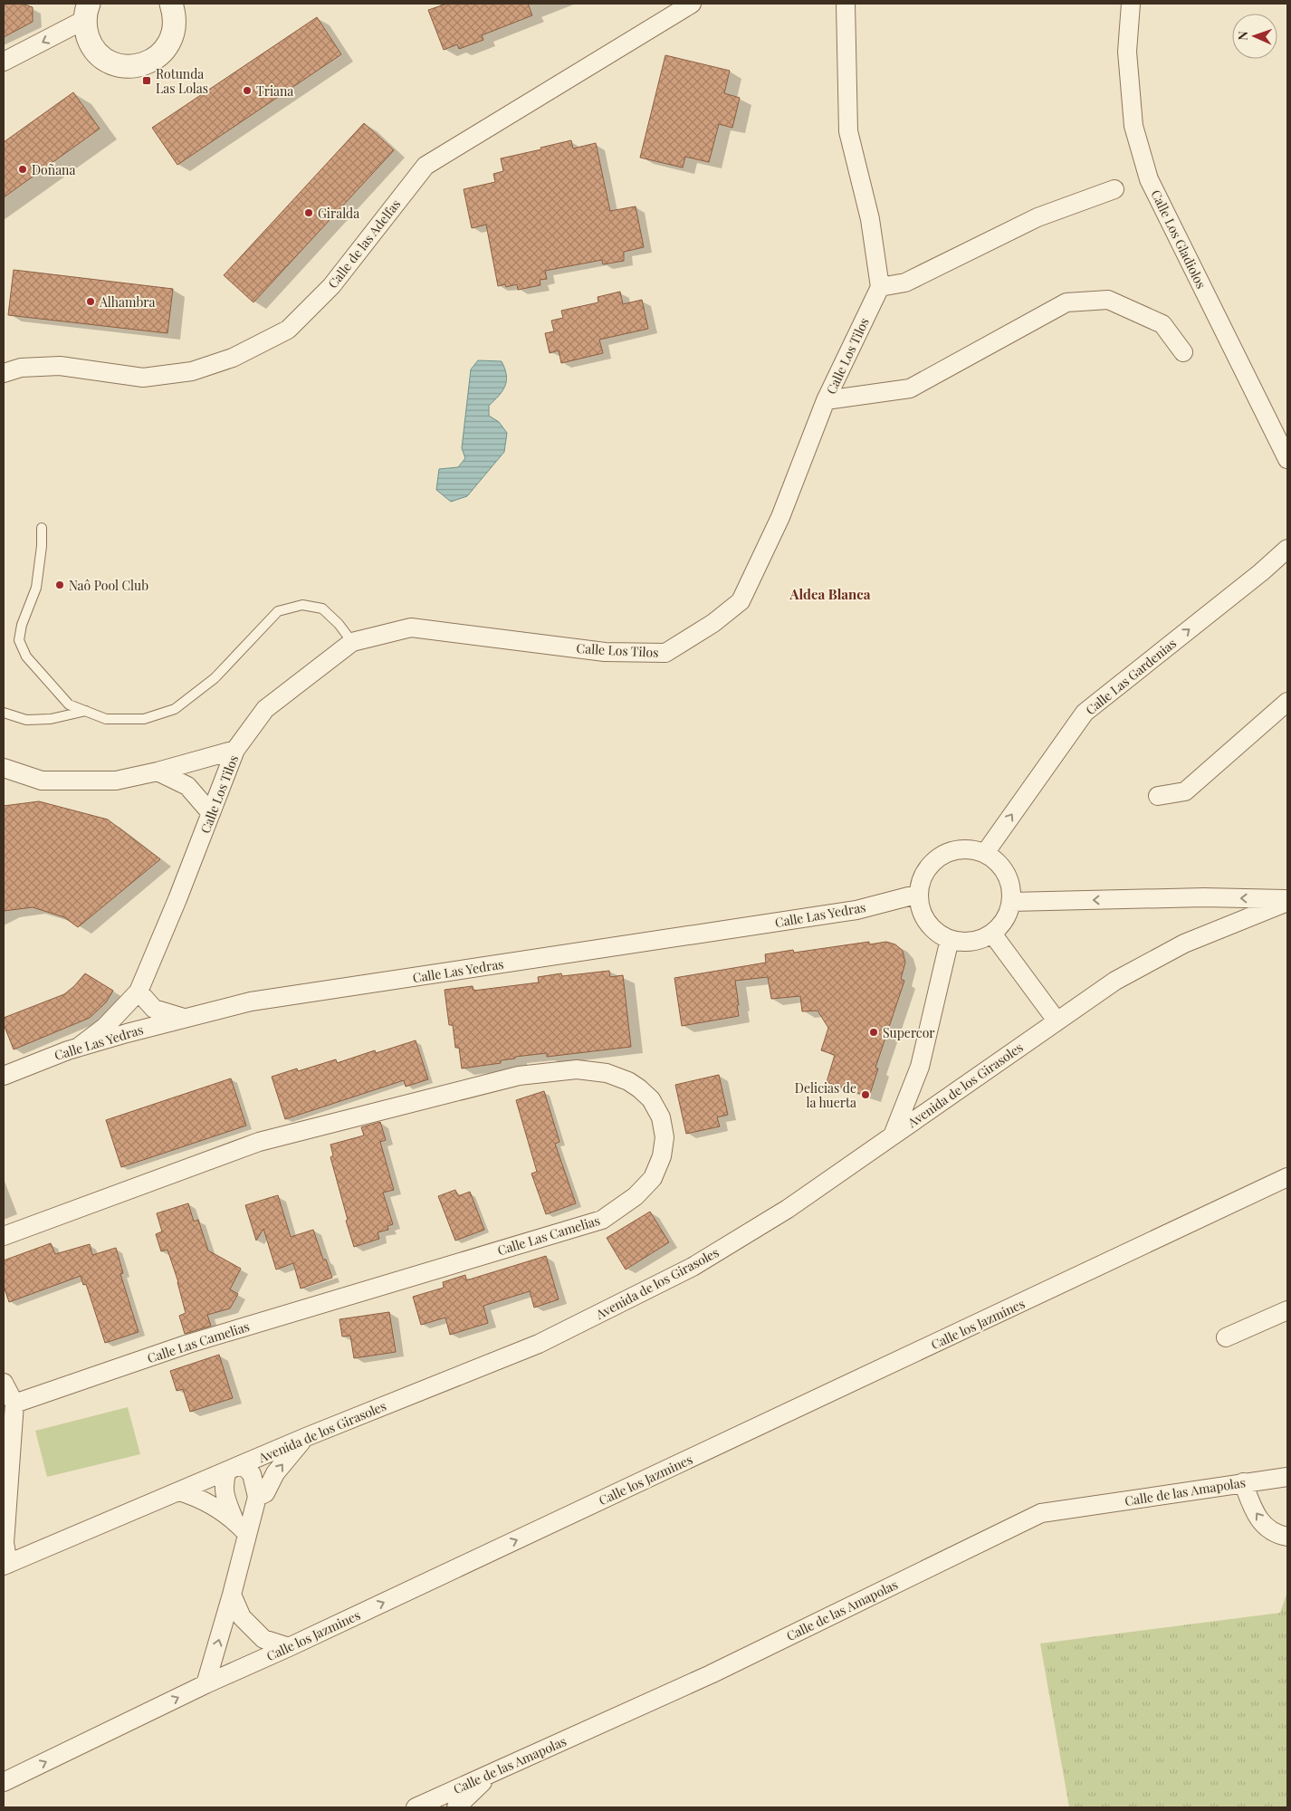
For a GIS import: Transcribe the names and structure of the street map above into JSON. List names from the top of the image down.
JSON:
{
  "streets": {
    "street": [
      "Calle Los Gladiolos",
      "Calle de las Adelfas",
      "Calle Los Tilos",
      "Calle Las Gardenias",
      "Calle Las Yedras",
      "Avenida de los Girasoles",
      "Calle Las Camelias",
      "Calle los Jazmines",
      "Calle de las Amapolas"
    ]
  },
  "crossings": [
    ["Calle Los Tilos", "Calle Las Yedras"],
    ["Calle Las Gardenias", "Calle Las Yedras"]
  ],
  "one_way": ["Calle los Jazmines"],
  "districts": ["Aldea Blanca"],
  "places": {
    "transit": ["Rotunda Las Lolas"],
    "other": [
      "Triana",
      "Doñana",
      "Giralda",
      "Alhambra",
      "Naô Pool Club",
      "Supercor",
      "Delicias de la huerta"
    ]
  },
  "north": "left"
}
